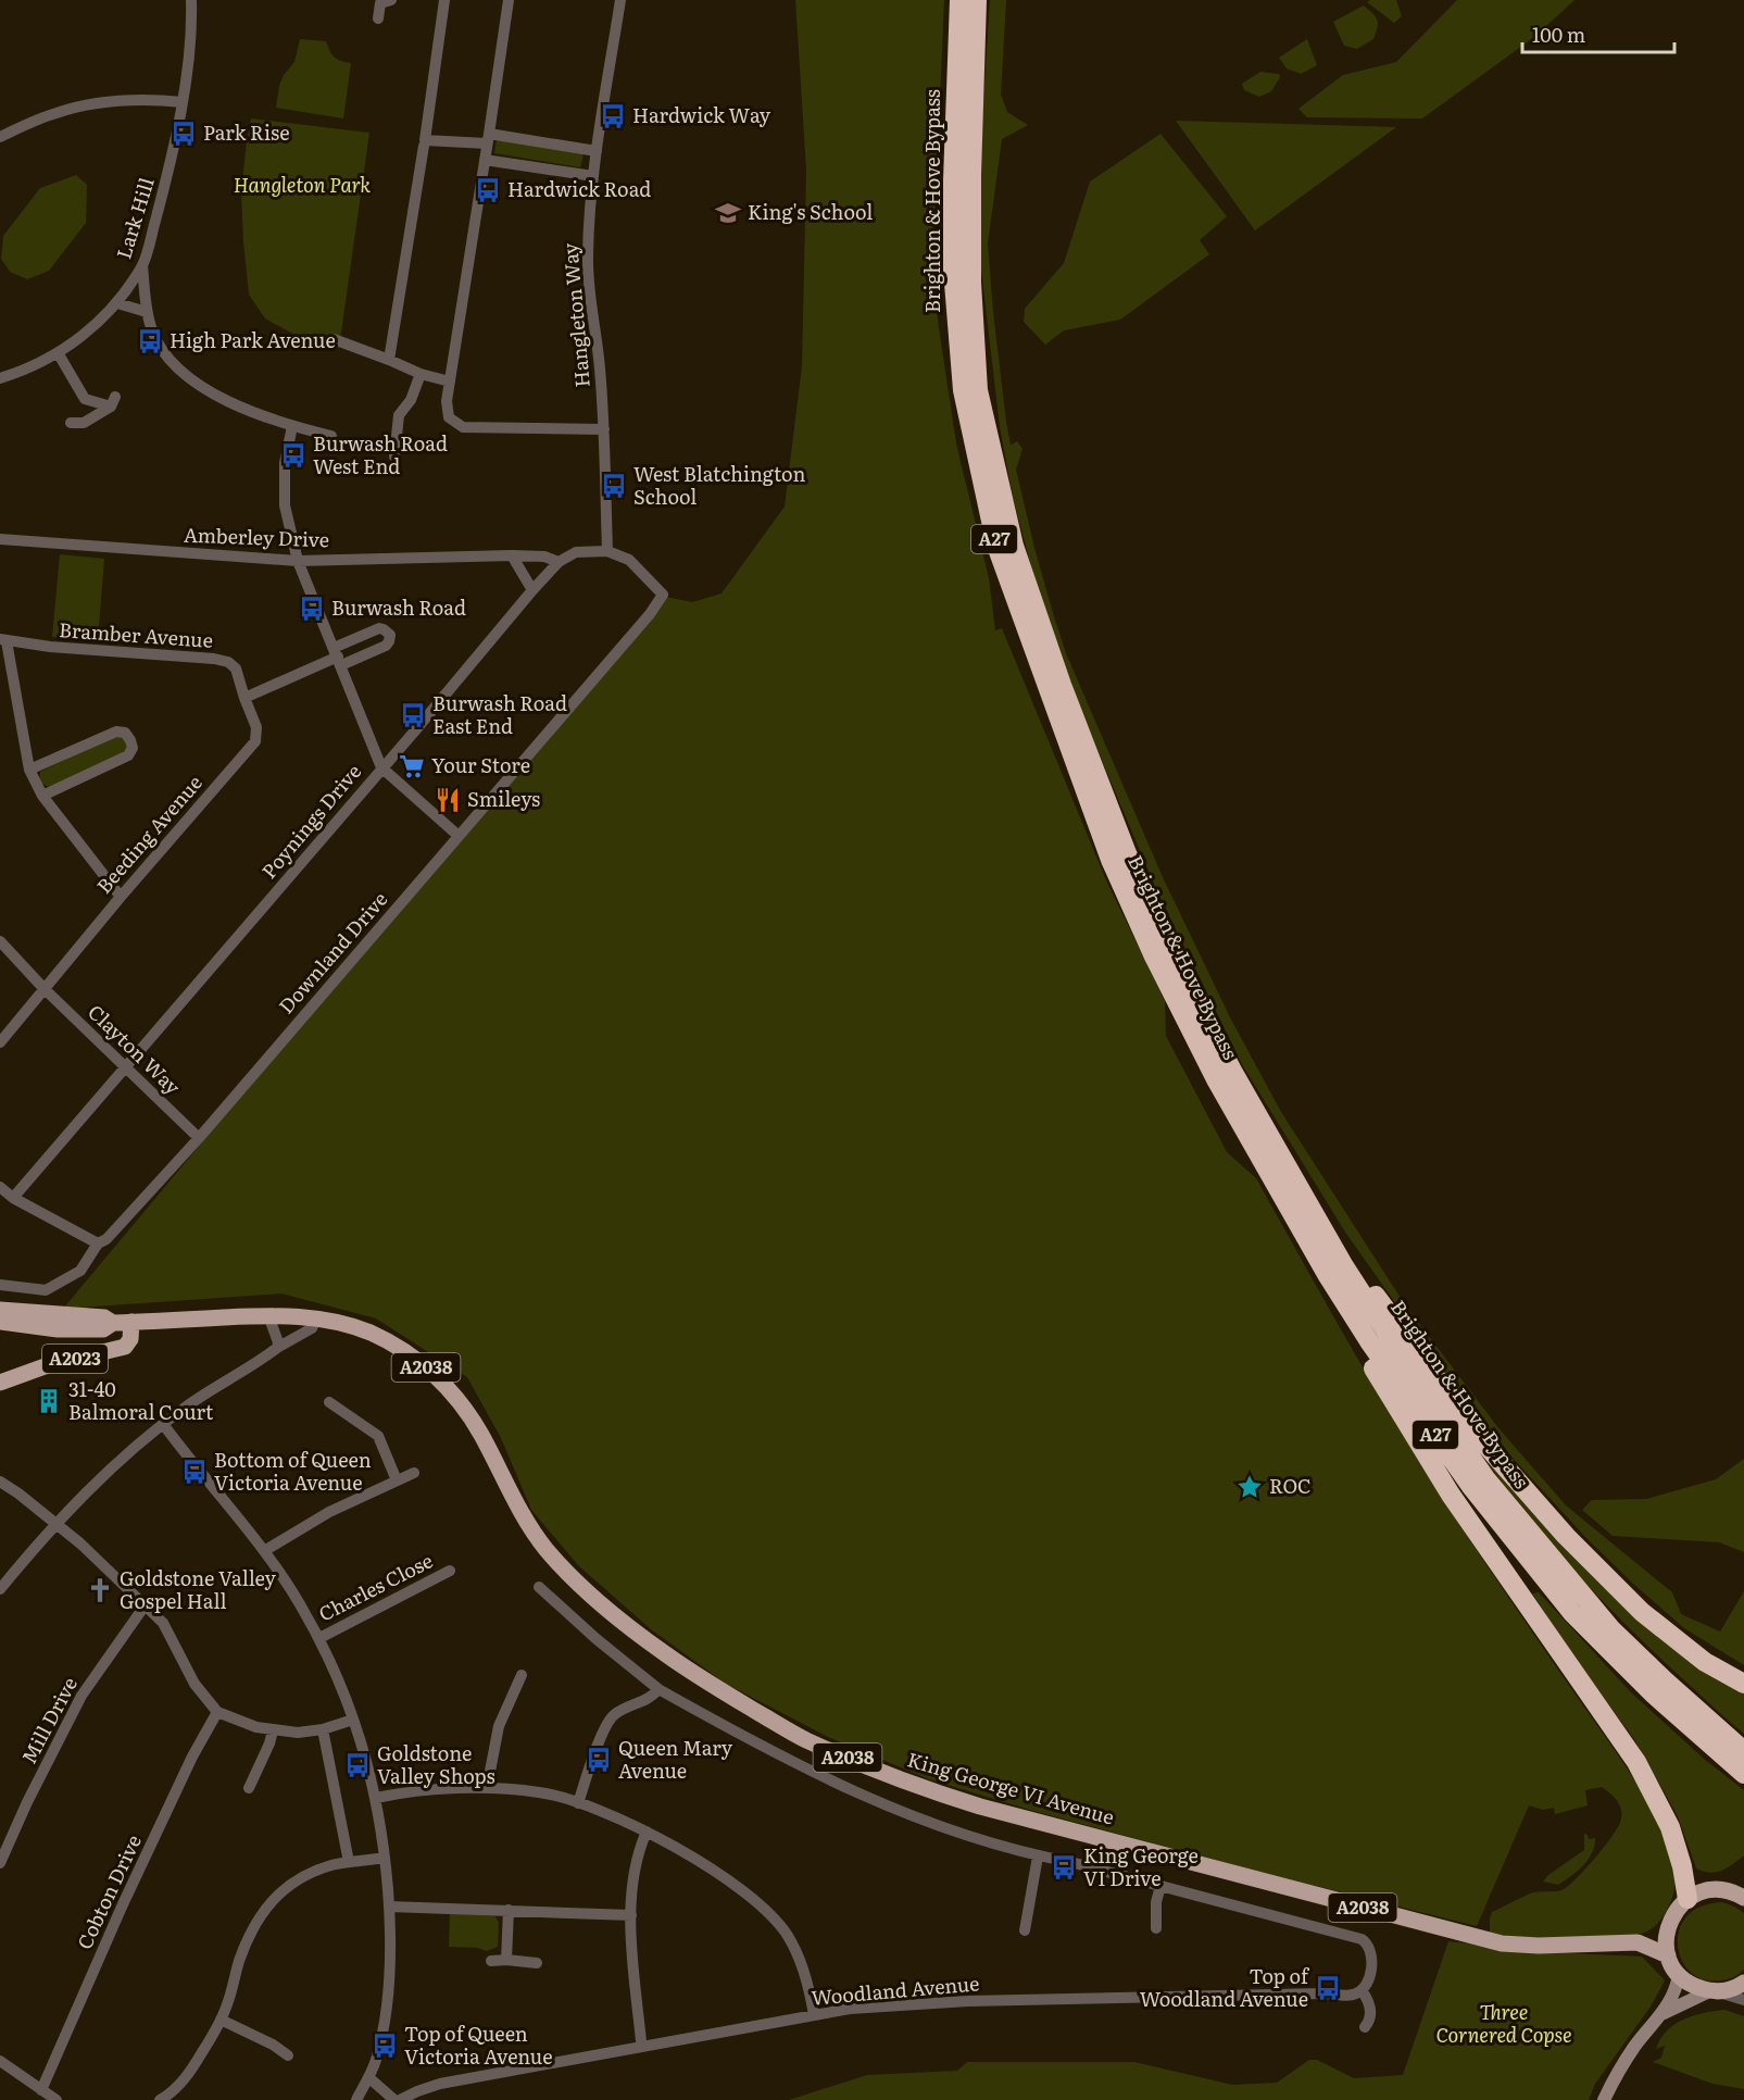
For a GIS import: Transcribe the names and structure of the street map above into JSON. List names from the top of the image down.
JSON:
{
  "streets": {
    "highway": ["Brighton & Hove Bypass", "A27"],
    "main road": ["A2023", "A2038", "King George VI Avenue"],
    "street": [
      "Lark Hill",
      "Hangleton Way",
      "Amberley Drive",
      "Bramber Avenue",
      "Poynings Drive",
      "Beeding Avenue",
      "Downland Drive",
      "Clayton Way",
      "Charles Close",
      "Mill Drive",
      "Cobton Drive",
      "Woodland Avenue"
    ]
  },
  "crossings": [
    ["Brighton & Hove Bypass", "A27"],
    ["Hangleton Way", "Poynings Drive"],
    ["Hangleton Way", "Downland Drive"],
    ["Amberley Drive", "Poynings Drive"],
    ["Bramber Avenue", "Beeding Avenue"],
    ["Poynings Drive", "Downland Drive"],
    ["Poynings Drive", "Clayton Way"],
    ["Beeding Avenue", "Clayton Way"],
    ["Downland Drive", "Clayton Way"],
    ["A2023", "King George VI Avenue"]
  ],
  "parks": ["Hangleton Park", "Three Cornered Copse"],
  "places": {
    "bus stop": [
      "Hardwick Way",
      "Park Rise",
      "Hardwick Road",
      "High Park Avenue",
      "Burwash Road West End",
      "West Blatchington School",
      "Burwash Road",
      "Burwash Road East End",
      "Bottom of Queen Victoria Avenue",
      "Queen Mary Avenue",
      "Goldstone Valley Shops",
      "King George VI Drive",
      "Top of Woodland Avenue",
      "Top of Queen Victoria Avenue"
    ],
    "school or university": ["King's School"],
    "supermarket": ["Your Store"],
    "restaurant": ["Smileys"],
    "building": ["31-40 Balmoral Court"],
    "place": ["ROC"],
    "church": ["Goldstone Valley Gospel Hall"]
  },
  "scale_bar": "100 m"
}
